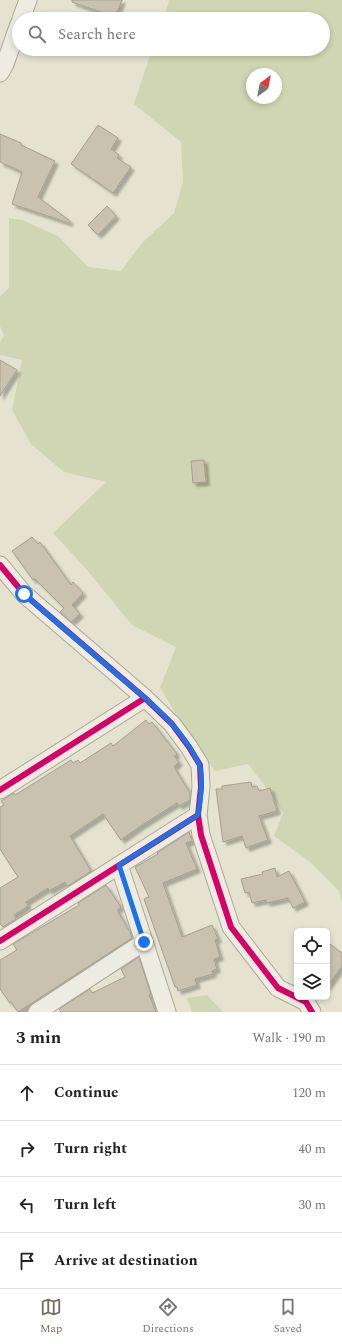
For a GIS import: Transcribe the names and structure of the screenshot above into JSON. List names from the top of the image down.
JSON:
{
  "north": "top right",
  "page": {
    "search": "Search here",
    "heading": ["3 min", "Walk · 190 m"],
    "list": [
      ["Continue", "120 m"],
      ["Turn right", "40 m"],
      ["Turn left", "30 m"],
      "Arrive at destination"
    ],
    "nav": ["Map", "Directions", "Saved"]
  }
}
